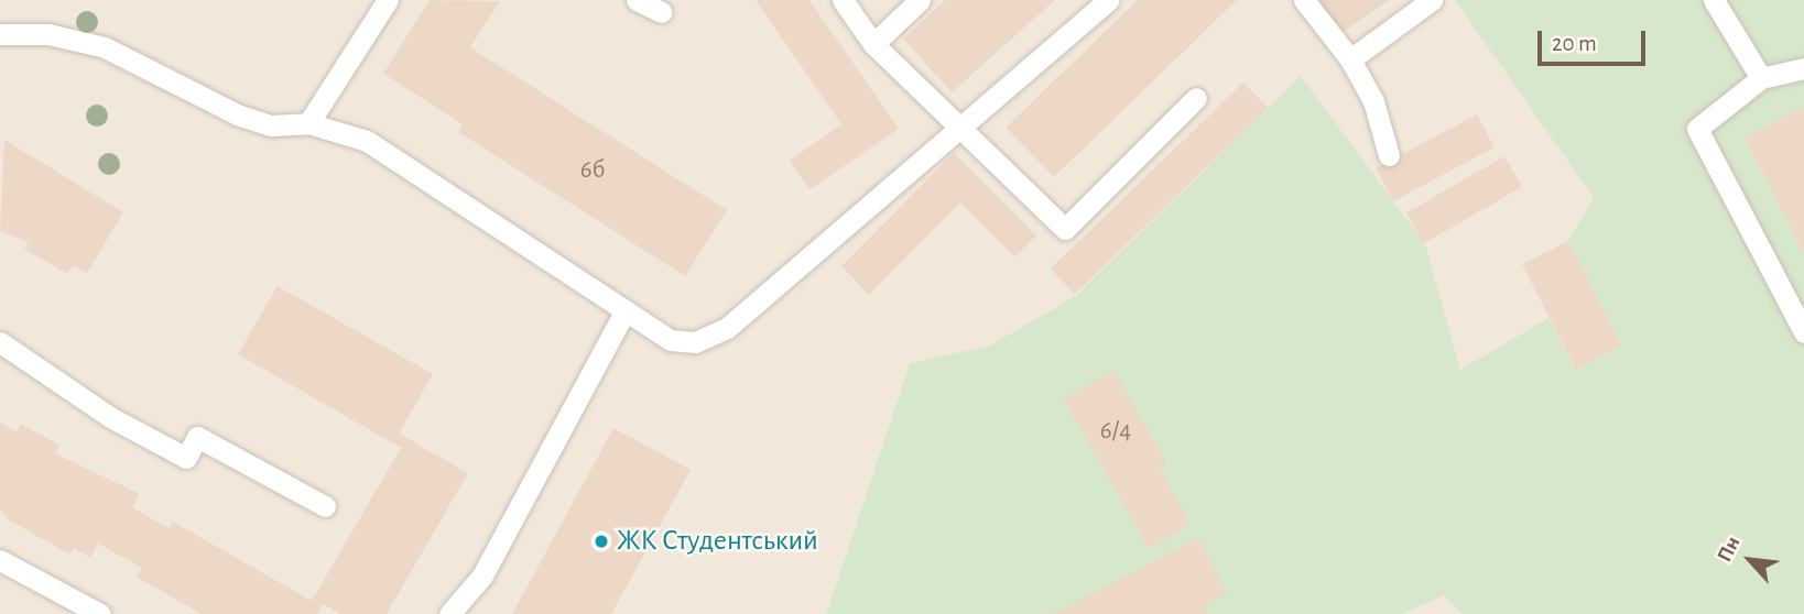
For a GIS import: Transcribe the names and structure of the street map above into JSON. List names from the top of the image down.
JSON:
{
  "places": ["ЖК Студентський"],
  "house_numbers": ["6б", "6/4"],
  "scale_bar": "20 m",
  "north": "top left"
}
